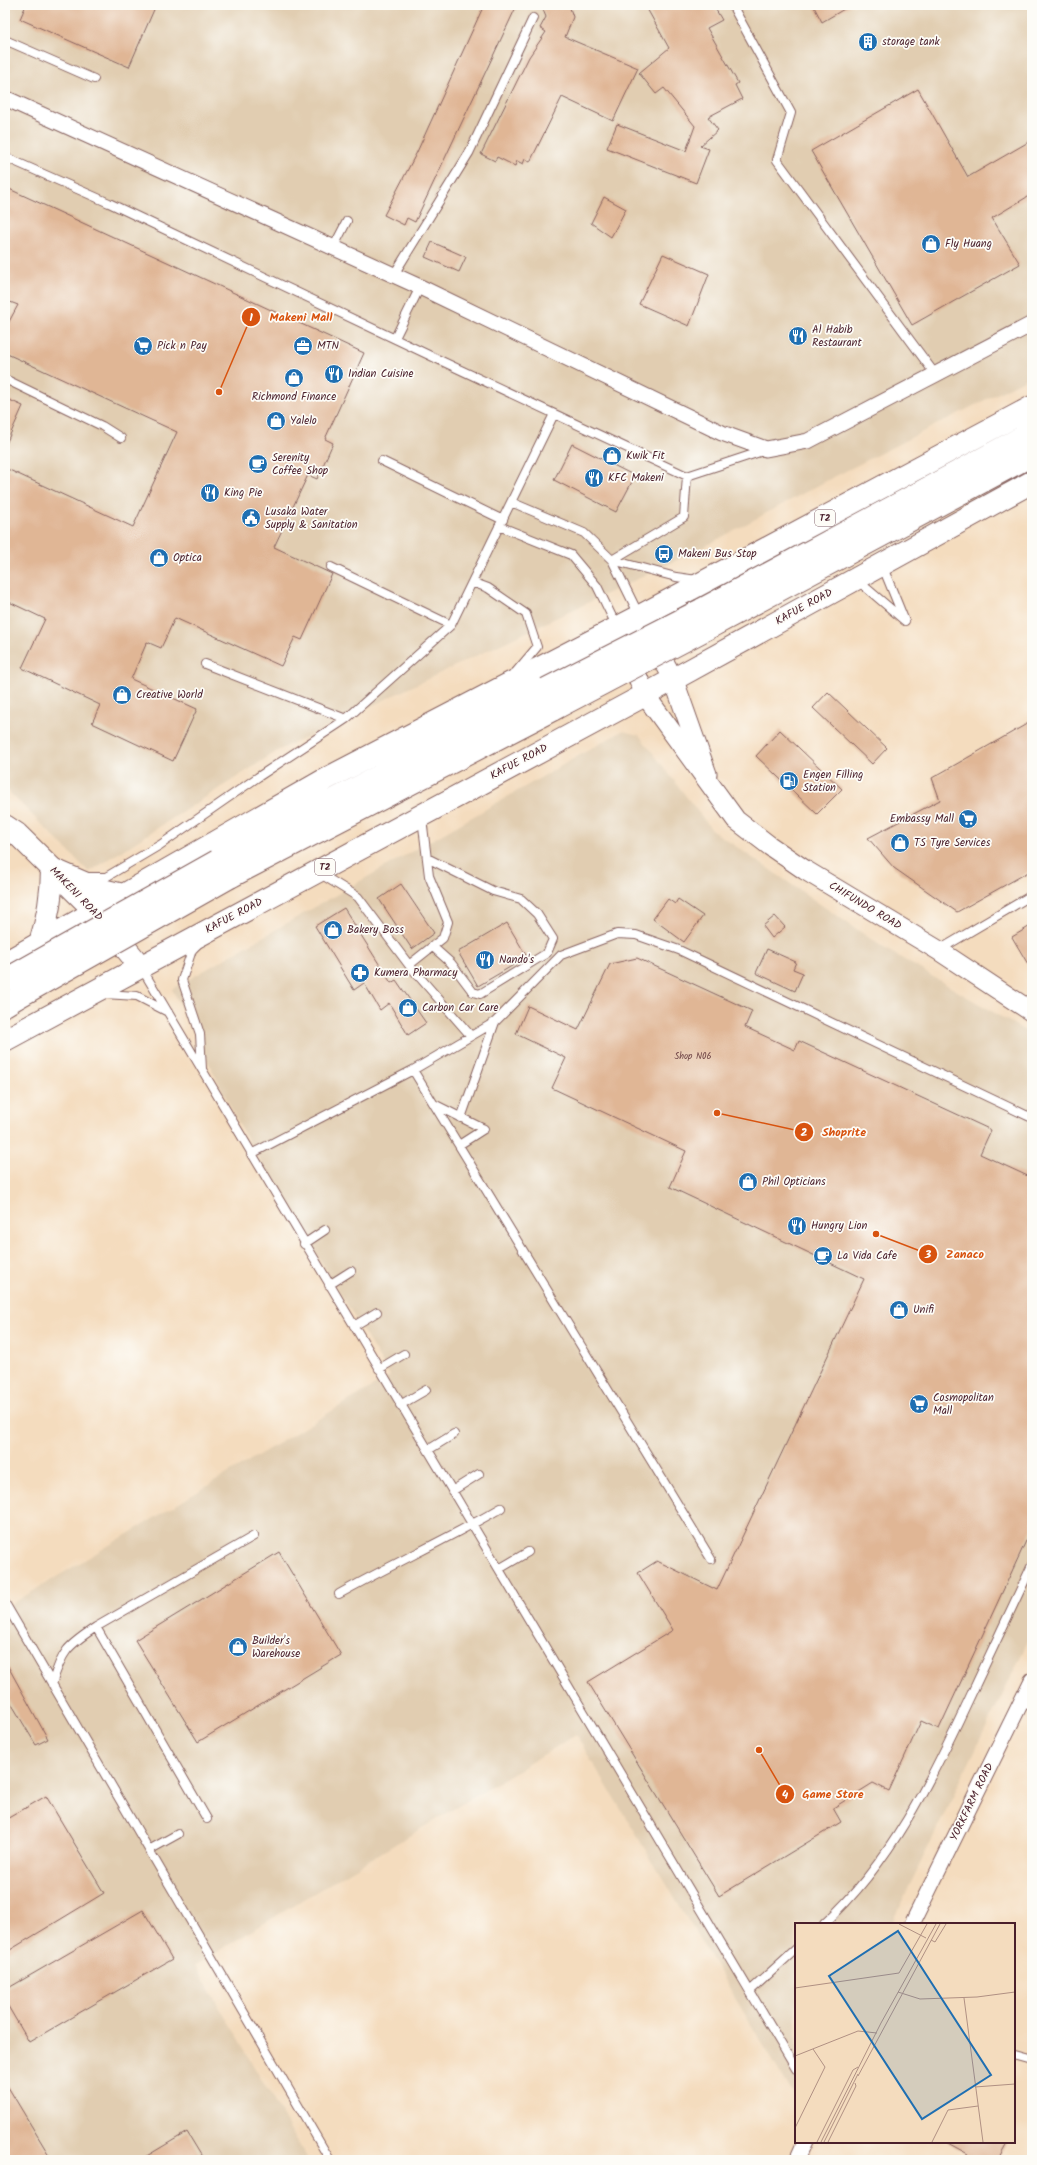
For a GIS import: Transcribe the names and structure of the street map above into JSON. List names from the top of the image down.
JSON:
{
  "streets": {
    "main road": ["T2", "KAFUE ROAD", "MAKENI ROAD"],
    "street": ["CHIFUNDO ROAD", "YORKFARM ROAD"]
  },
  "crossings": [
    ["T2", "MAKENI ROAD"],
    ["T2", "CHIFUNDO ROAD"],
    ["KAFUE ROAD", "MAKENI ROAD"],
    ["KAFUE ROAD", "CHIFUNDO ROAD"]
  ],
  "places": {
    "building": ["storage tank"],
    "shop": [
      "Fly Huang",
      "Richmond Finance",
      "Yalelo",
      "Kwik Fit",
      "Optica",
      "Creative World",
      "TS Tyre Services",
      "Bakery Boss",
      "Carbon Car Care",
      "Phil Opticians",
      "Unifi",
      "Builder's Warehouse"
    ],
    "restaurant": [
      "Al Habib Restaurant",
      "Indian Cuisine",
      "KFC Makeni",
      "King Pie",
      "Nando's",
      "Hungry Lion"
    ],
    "supermarket": ["Pick n Pay", "Embassy Mall", "Cosmopolitan Mall"],
    "office": ["MTN"],
    "other": [
      "Makeni Mall",
      "Shoprite",
      "Zanaco",
      "Game Store"
    ],
    "cafe": ["Serenity Coffee Shop", "La Vida Cafe"],
    "public building": ["Lusaka Water Supply & Sanitation"],
    "bus stop": ["Makeni Bus Stop"],
    "fuel station": ["Engen Filling Station"],
    "pharmacy": ["Kumera Pharmacy"]
  },
  "house_numbers": ["Shop N06"]
}
